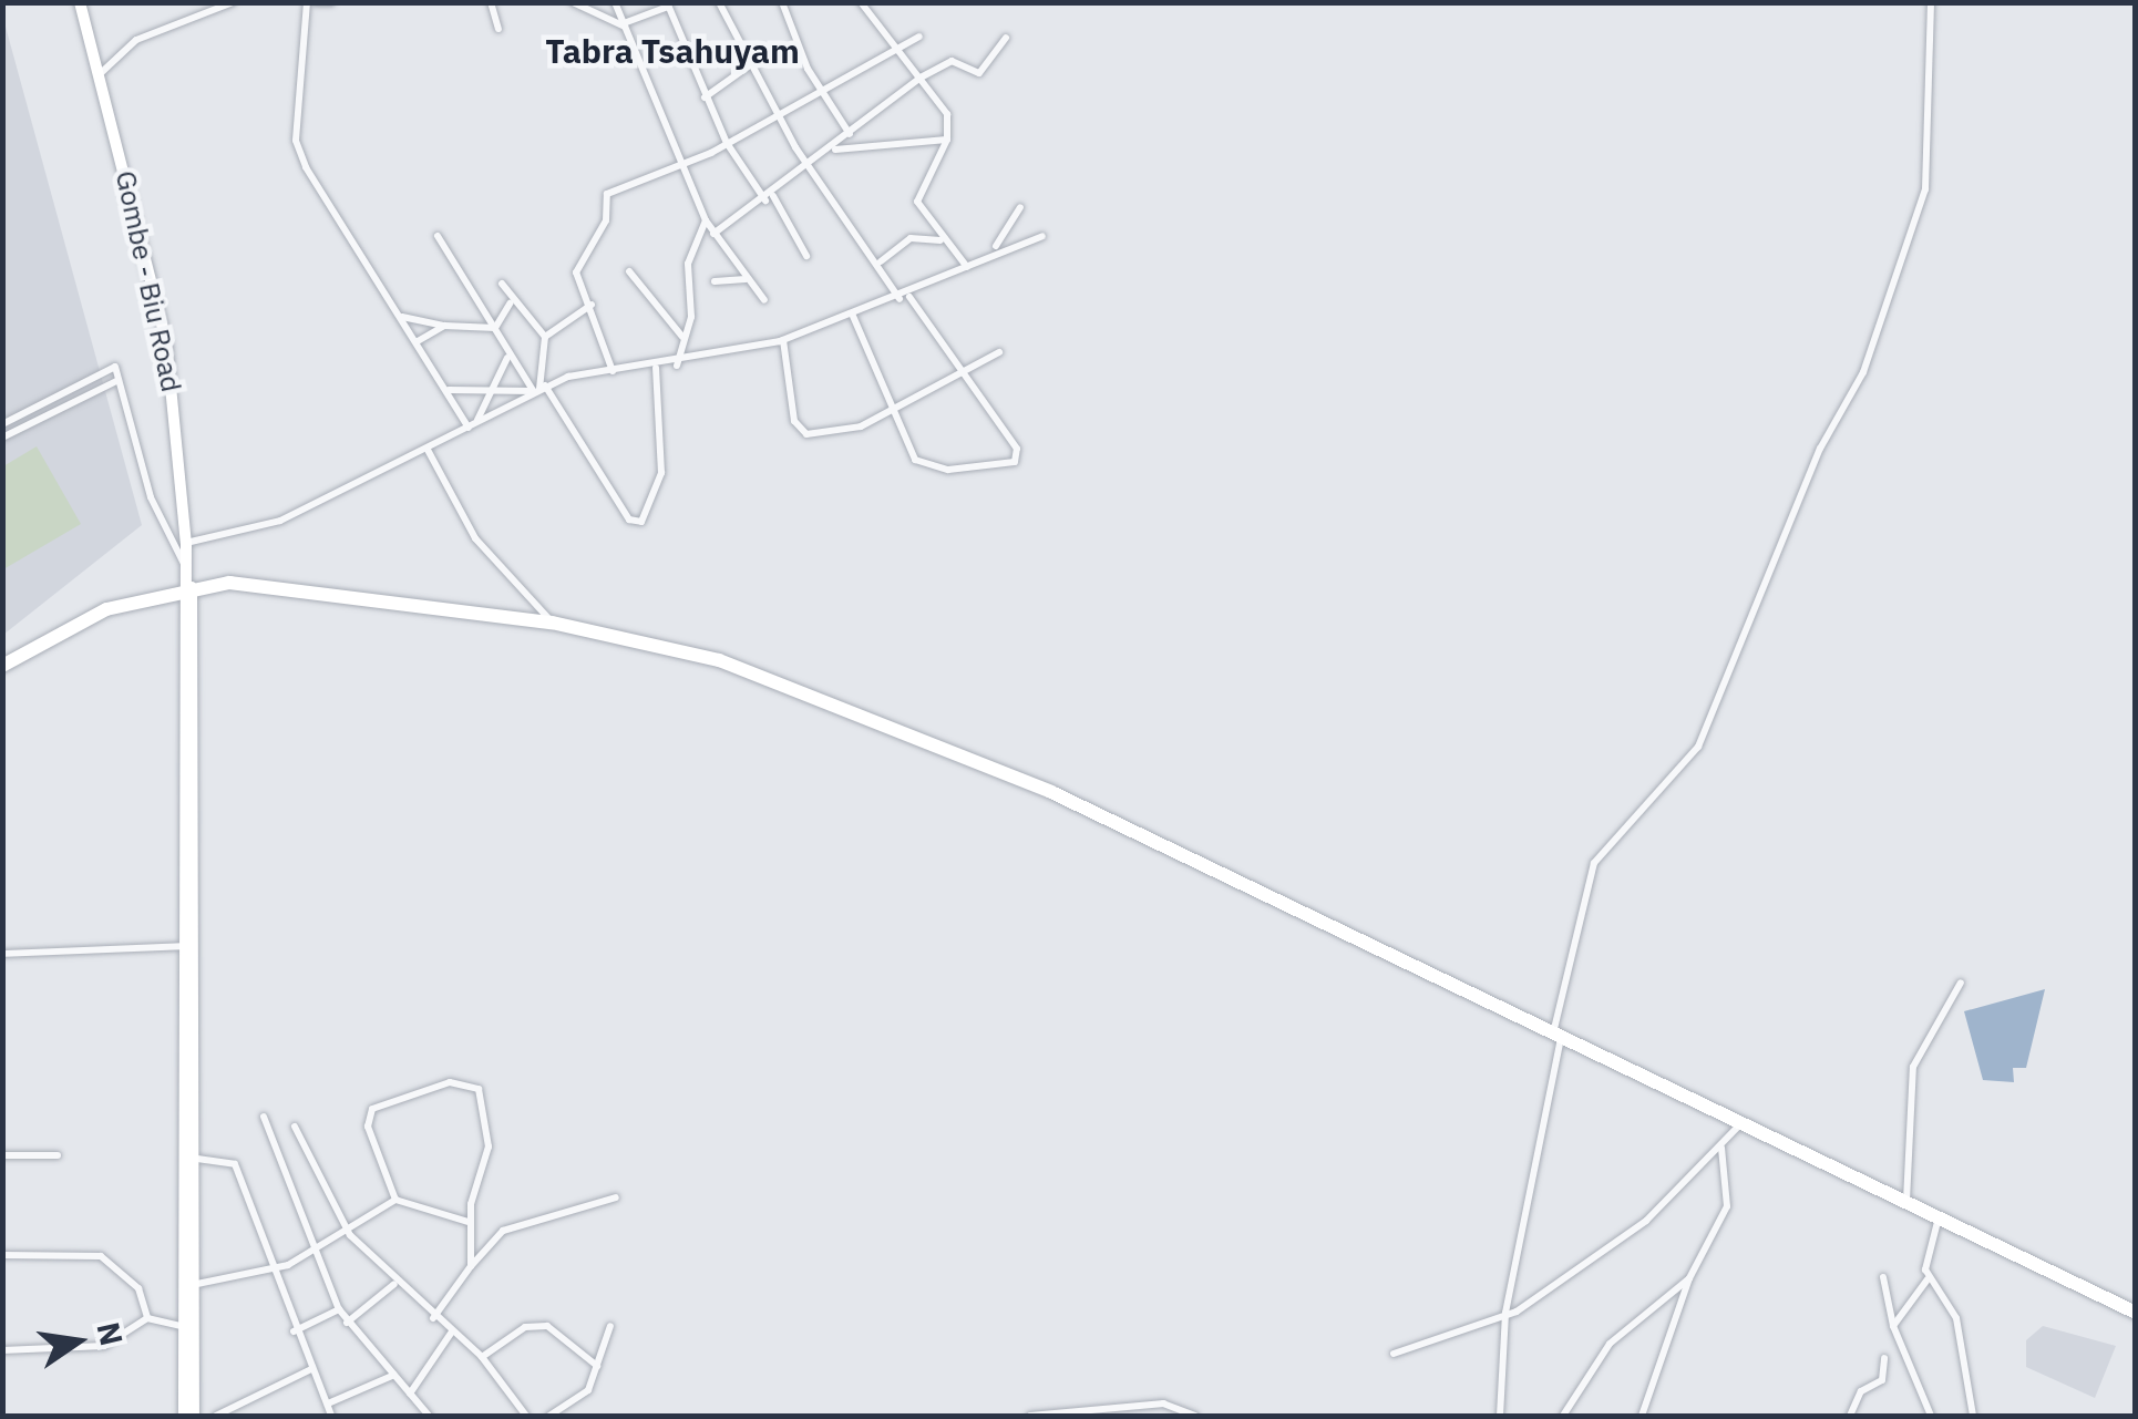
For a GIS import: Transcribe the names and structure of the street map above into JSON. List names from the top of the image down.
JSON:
{
  "streets": {
    "main road": ["Gombe - Biu Road"]
  },
  "districts": ["Tabra Tsahuyam"],
  "north": "right"
}
